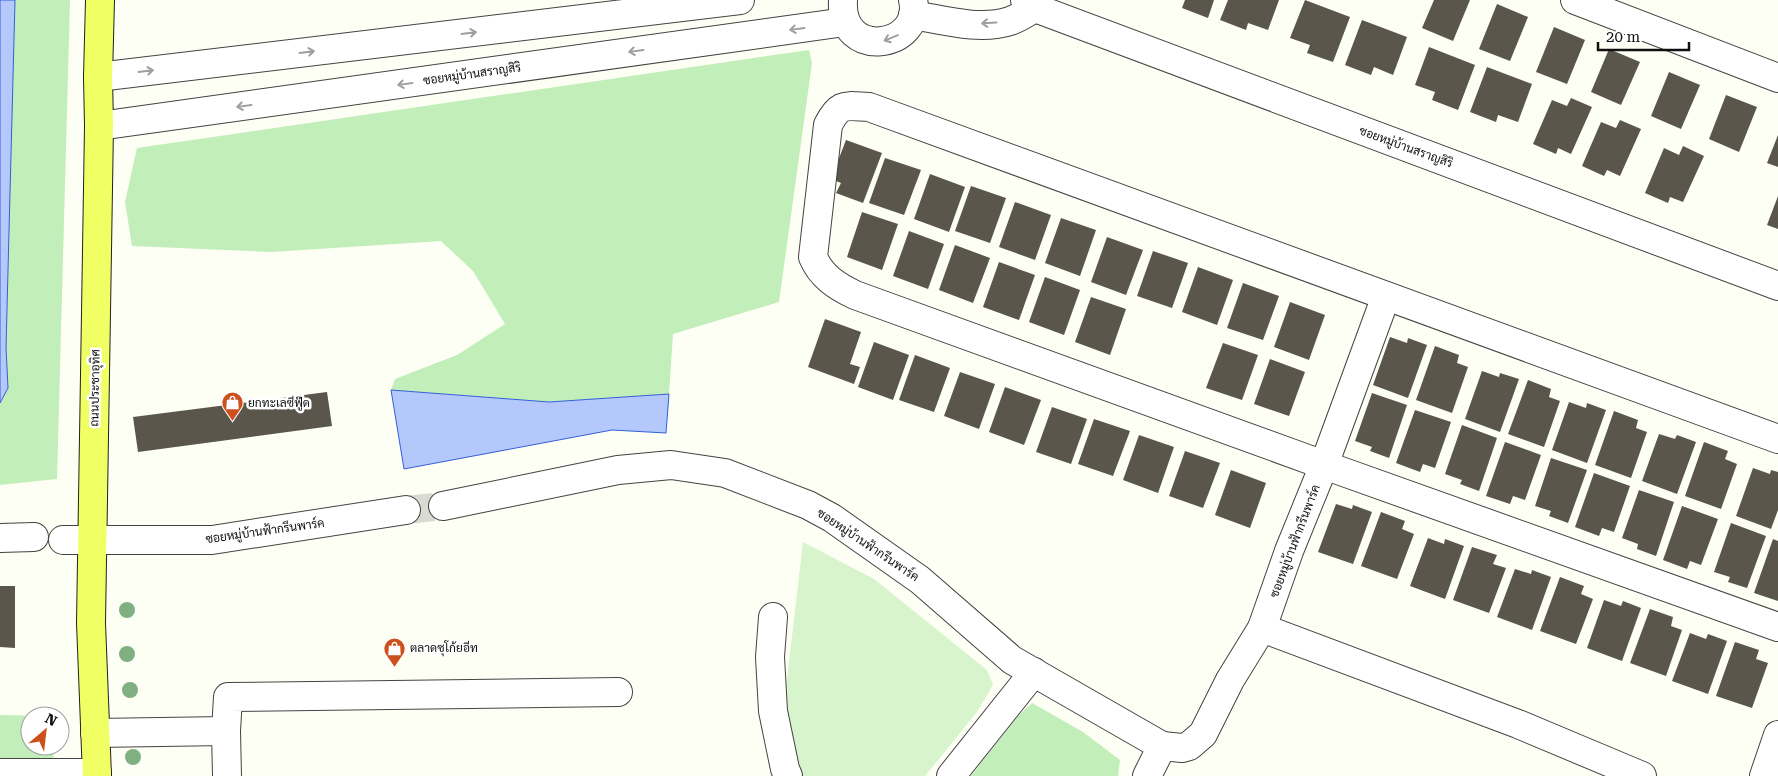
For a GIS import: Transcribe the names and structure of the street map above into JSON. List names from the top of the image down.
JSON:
{
  "streets": {
    "main road": ["ถนนประชาอุทิศ"],
    "street": ["ซอยหมู่บ้านสราญสิริ", "ซอยหมู่บ้านฟ้ากรีนพาร์ค"]
  },
  "crossings": [
    ["ซอยหมู่บ้านสราญสิริ", "ถนนประชาอุทิศ"],
    ["ถนนประชาอุทิศ", "ซอยหมู่บ้านฟ้ากรีนพาร์ค"]
  ],
  "places": {
    "shop": ["ยกทะเลซีฟู๊ด", "ตลาดซุโก้ยอีท"]
  },
  "scale_bar": "20 m",
  "north": "top right"
}
